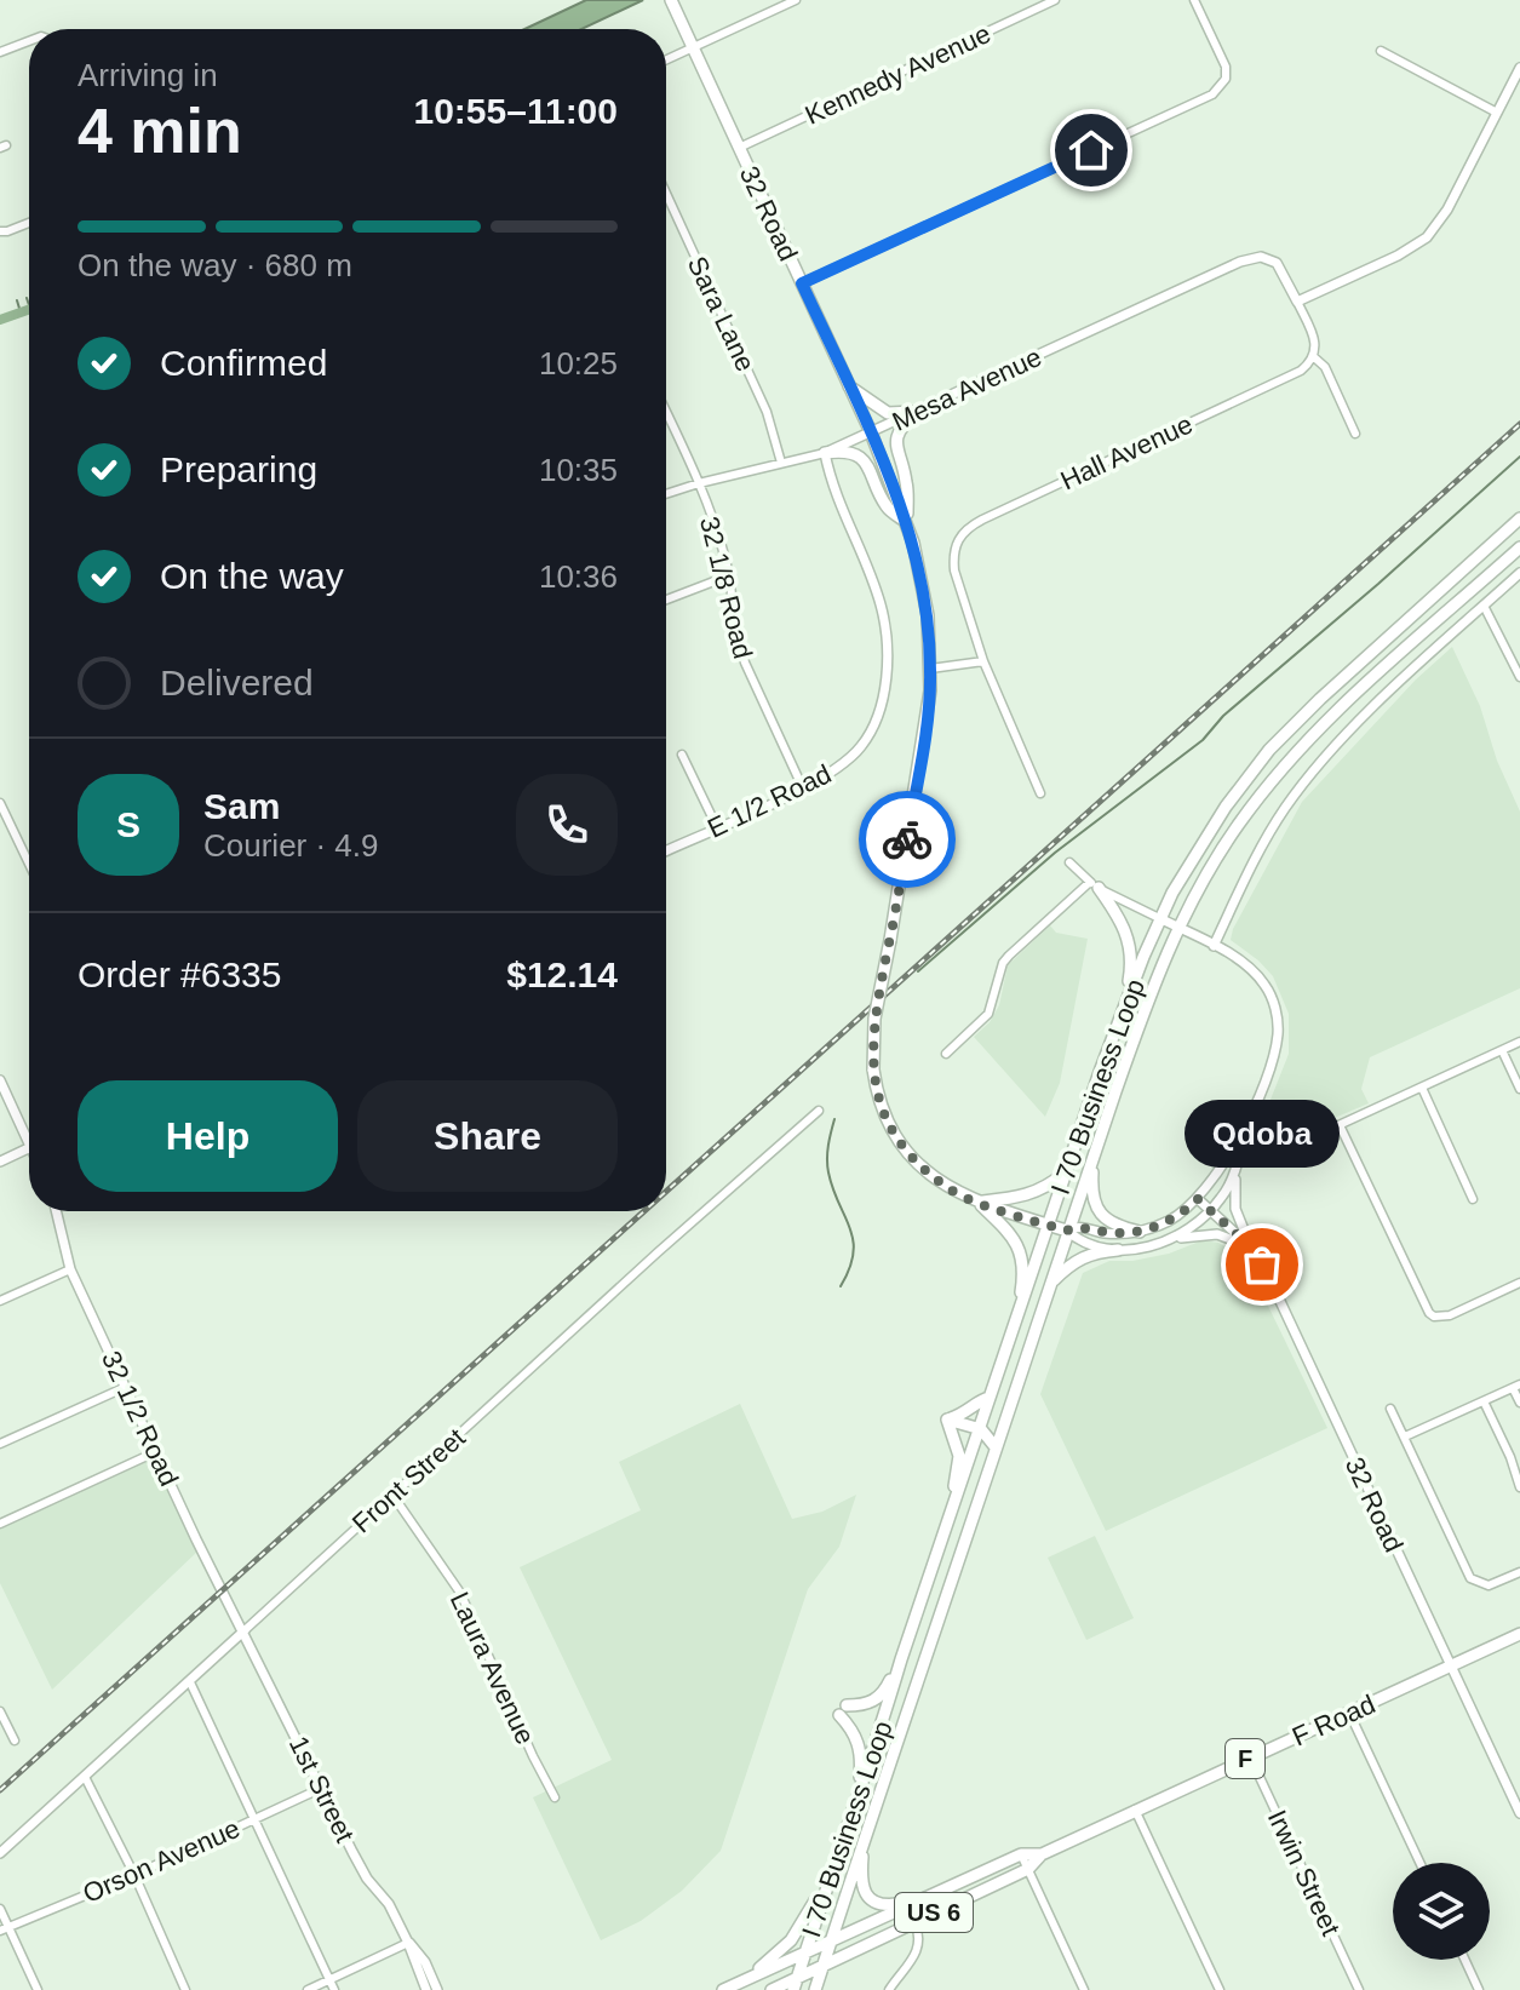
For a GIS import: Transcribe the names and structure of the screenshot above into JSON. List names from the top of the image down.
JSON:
{
  "streets": {
    "main road": [
      "32 Road",
      "I 70 Business Loop",
      "F Road",
      "F",
      "US 6"
    ],
    "street": [
      "Kennedy Avenue",
      "Sara Lane",
      "Mesa Avenue",
      "Hall Avenue",
      "32 1/8 Road",
      "E 1/2 Road",
      "32 1/2 Road",
      "Front Street",
      "Laura Avenue",
      "1st Street",
      "Orson Avenue",
      "Irwin Street"
    ]
  },
  "crossings": [
    ["Kennedy Avenue", "32 Road"],
    ["32 Road", "Mesa Avenue"],
    ["32 Road", "I 70 Business Loop"],
    ["32 Road", "F Road"],
    ["Sara Lane", "Mesa Avenue"],
    ["Mesa Avenue", "32 1/8 Road"],
    ["Mesa Avenue", "E 1/2 Road"],
    ["32 1/8 Road", "E 1/2 Road"],
    ["I 70 Business Loop", "F Road"],
    ["I 70 Business Loop", "US 6"],
    ["32 1/2 Road", "Front Street"],
    ["32 1/2 Road", "1st Street"],
    ["Front Street", "Laura Avenue"],
    ["Front Street", "1st Street"],
    ["F Road", "Irwin Street"],
    ["F Road", "US 6"],
    ["1st Street", "Orson Avenue"]
  ],
  "places": ["Qdoba"],
  "page": {
    "heading": ["4 min", "Arriving in", "10:55–11:00"],
    "panel": [
      "Sam",
      "Courier · 4.9",
      "Order #6335",
      "$12.14"
    ],
    "bar": "On the way · 680 m",
    "list": [
      ["Confirmed", "10:25"],
      ["Preparing", "10:35"],
      ["On the way", "10:36"],
      "Delivered"
    ],
    "round": "S",
    "buttons": ["Help", "Share"],
    "bubble": "Qdoba"
  }
}
